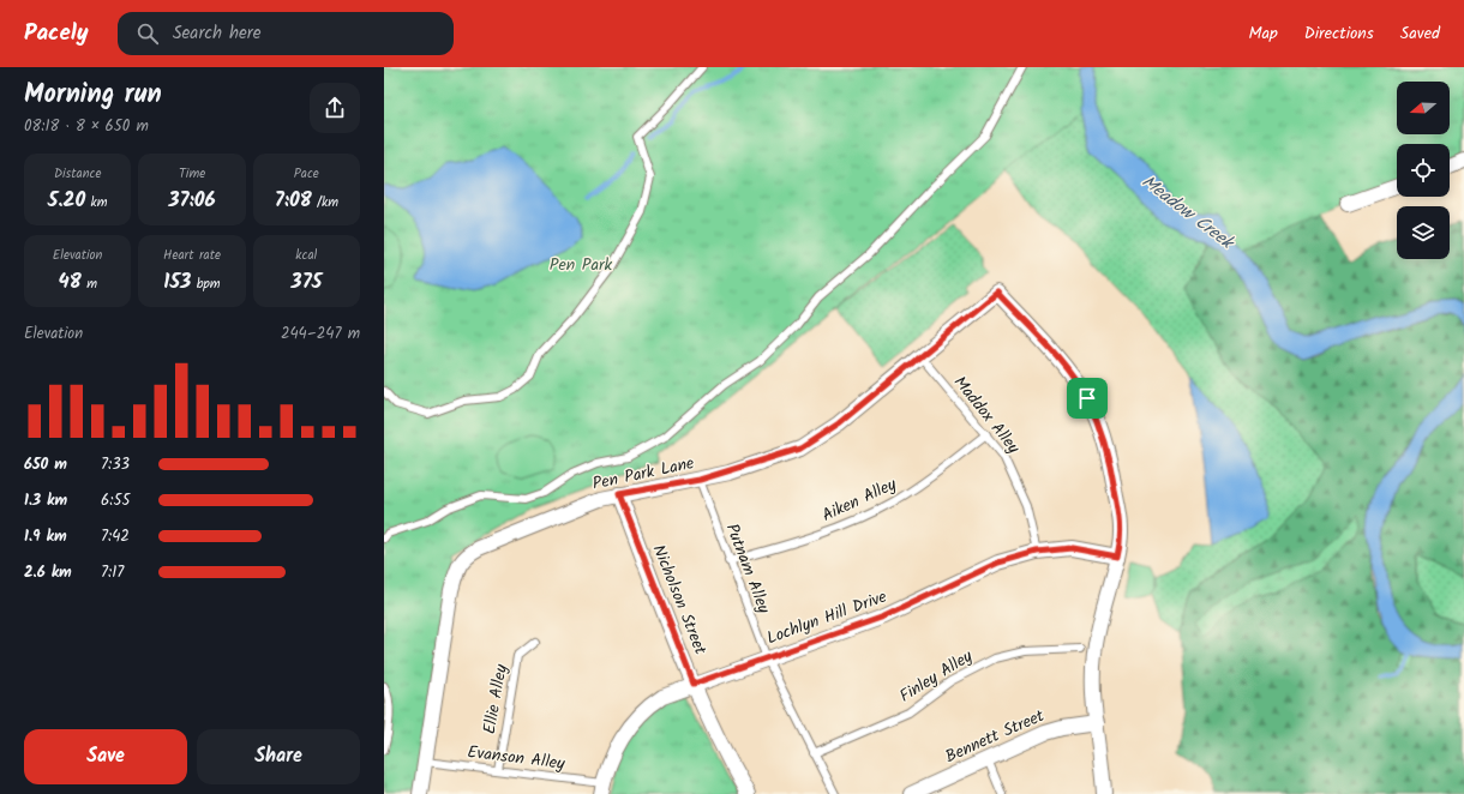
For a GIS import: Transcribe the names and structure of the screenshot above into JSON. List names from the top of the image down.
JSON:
{
  "streets": {
    "street": [
      "Pen Park Lane",
      "Nicholson Street",
      "Lochlyn Hill Drive",
      "Bennett Street"
    ],
    "lane": [
      "Maddox Alley",
      "Aiken Alley",
      "Putnam Alley",
      "Finley Alley",
      "Ellie Alley",
      "Evanson Alley"
    ]
  },
  "crossings": [
    ["Maddox Alley", "Pen Park Lane"],
    ["Maddox Alley", "Aiken Alley"],
    ["Maddox Alley", "Lochlyn Hill Drive"],
    ["Pen Park Lane", "Putnam Alley"],
    ["Pen Park Lane", "Nicholson Street"],
    ["Pen Park Lane", "Lochlyn Hill Drive"],
    ["Pen Park Lane", "Evanson Alley"],
    ["Aiken Alley", "Putnam Alley"],
    ["Putnam Alley", "Lochlyn Hill Drive"],
    ["Putnam Alley", "Finley Alley"],
    ["Nicholson Street", "Lochlyn Hill Drive"],
    ["Lochlyn Hill Drive", "Evanson Alley"],
    ["Ellie Alley", "Evanson Alley"]
  ],
  "water": ["Meadow Creek"],
  "parks": ["Pen Park"],
  "north": "left",
  "page": {
    "header": "Pacely",
    "search": "Search here",
    "nav": ["Map", "Directions", "Saved"],
    "heading": ["Morning run", "08:18 · 8 × 650 m"],
    "stats": [
      ["Distance", "5.20 km"],
      ["Time", "37:06"],
      ["Pace", "7:08 /km"],
      ["Elevation", "48 m"],
      ["Heart rate", "153 bpm"],
      ["kcal", "375"]
    ],
    "chart": ["Elevation", "244–247 m"],
    "list": [
      {
        "name": "650 m",
        "note": "7:33"
      },
      {
        "name": "1.3 km",
        "note": "6:55"
      },
      {
        "name": "1.9 km",
        "note": "7:42"
      },
      {
        "name": "2.6 km",
        "note": "7:17"
      }
    ],
    "buttons": ["Save", "Share"]
  }
}
